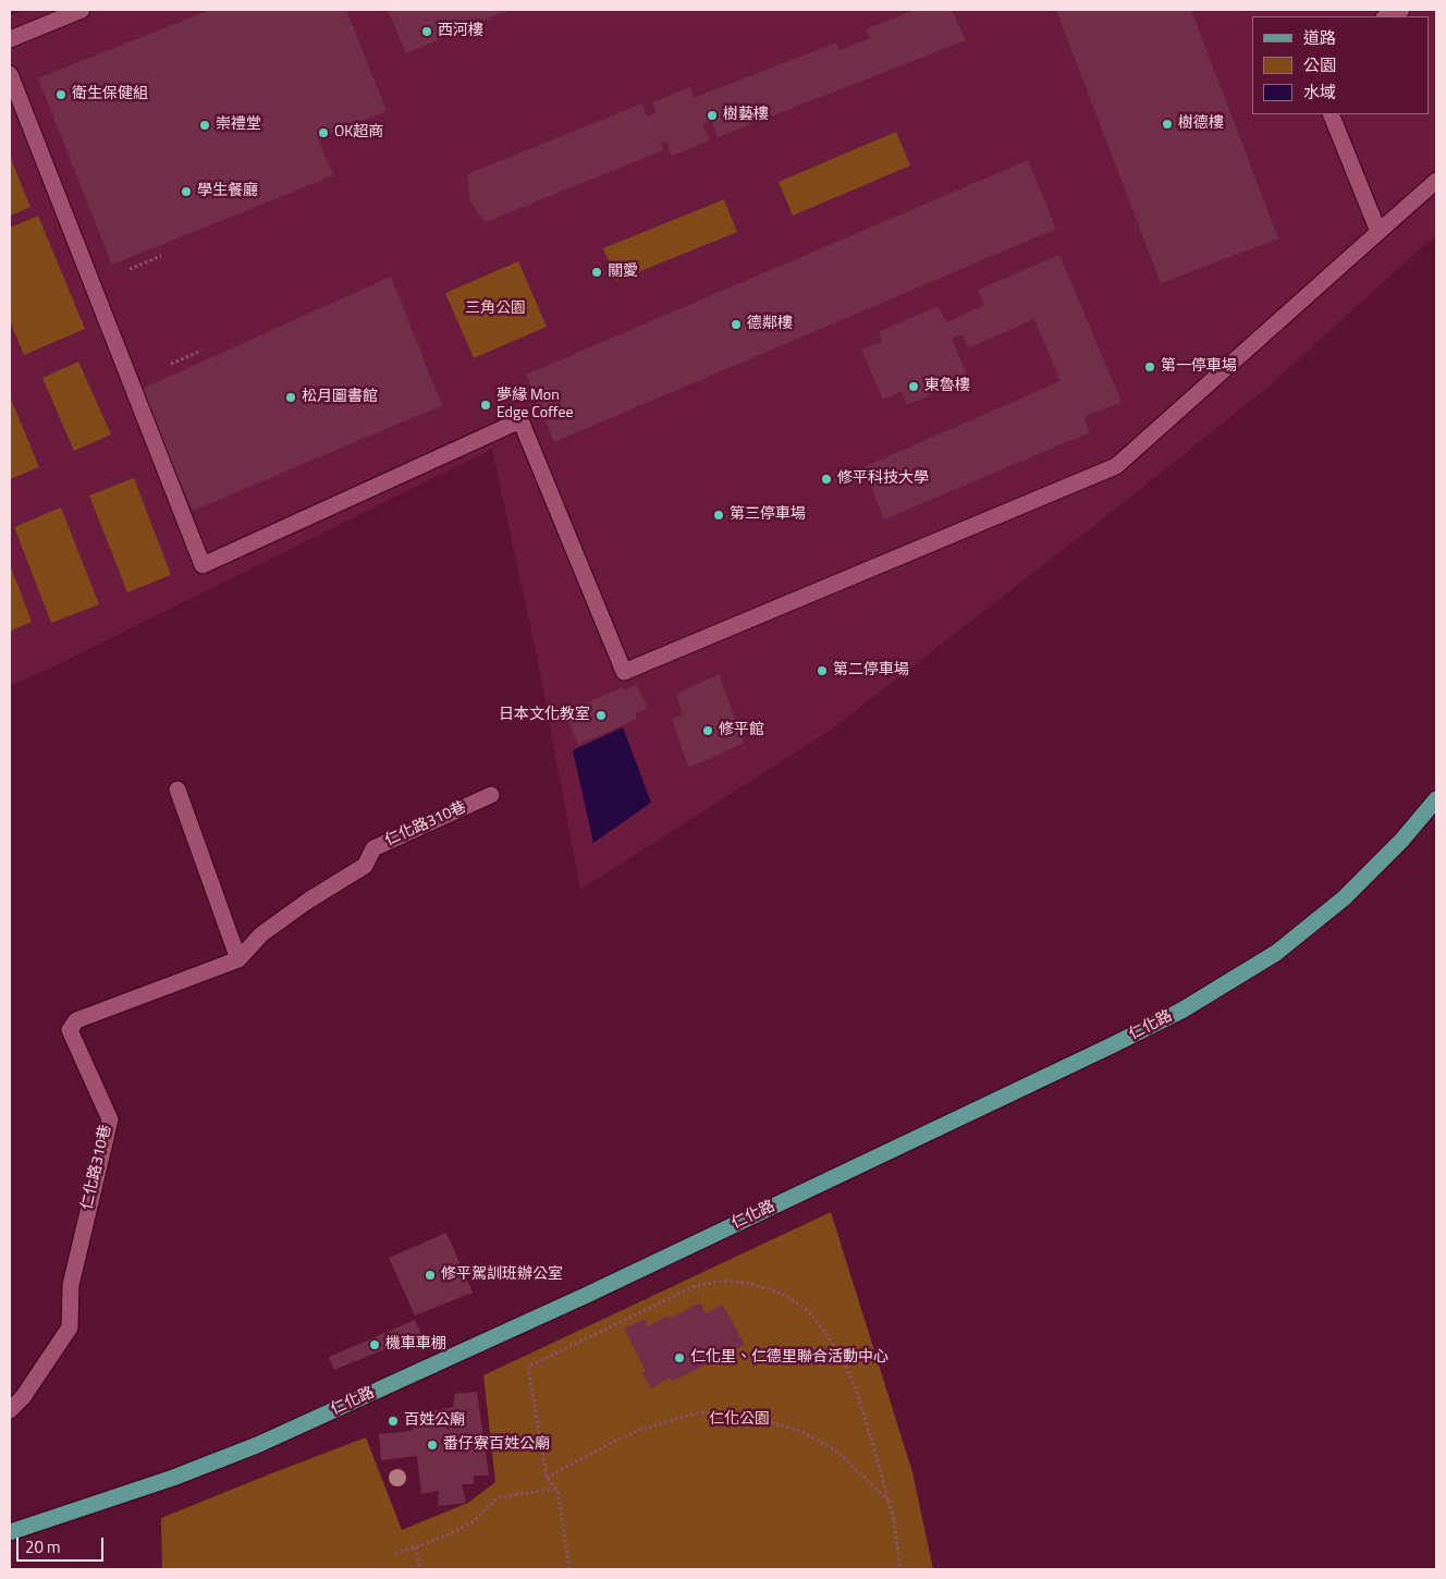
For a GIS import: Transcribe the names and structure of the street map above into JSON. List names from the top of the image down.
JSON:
{
  "streets": {
    "main road": ["仁化路"],
    "lane": ["仁化路310巷"]
  },
  "parks": ["三角公園", "仁化公園"],
  "places": [
    "西河樓",
    "衛生保健組",
    "樹藝樓",
    "樹德樓",
    "崇禮堂",
    "OK超商",
    "學生餐廳",
    "關愛",
    "德鄰樓",
    "第一停車場",
    "東魯樓",
    "松月圖書館",
    "夢緣 Mon Edge Coffee",
    "修平科技大學",
    "第三停車場",
    "第二停車場",
    "日本文化教室",
    "修平館",
    "修平駕訓班辦公室",
    "機車車棚",
    "仁化里、仁德里聯合活動中心",
    "百姓公廟",
    "番仔寮百姓公廟"
  ],
  "legend": ["道路", "公園", "水域"],
  "scale_bar": "20 m"
}
